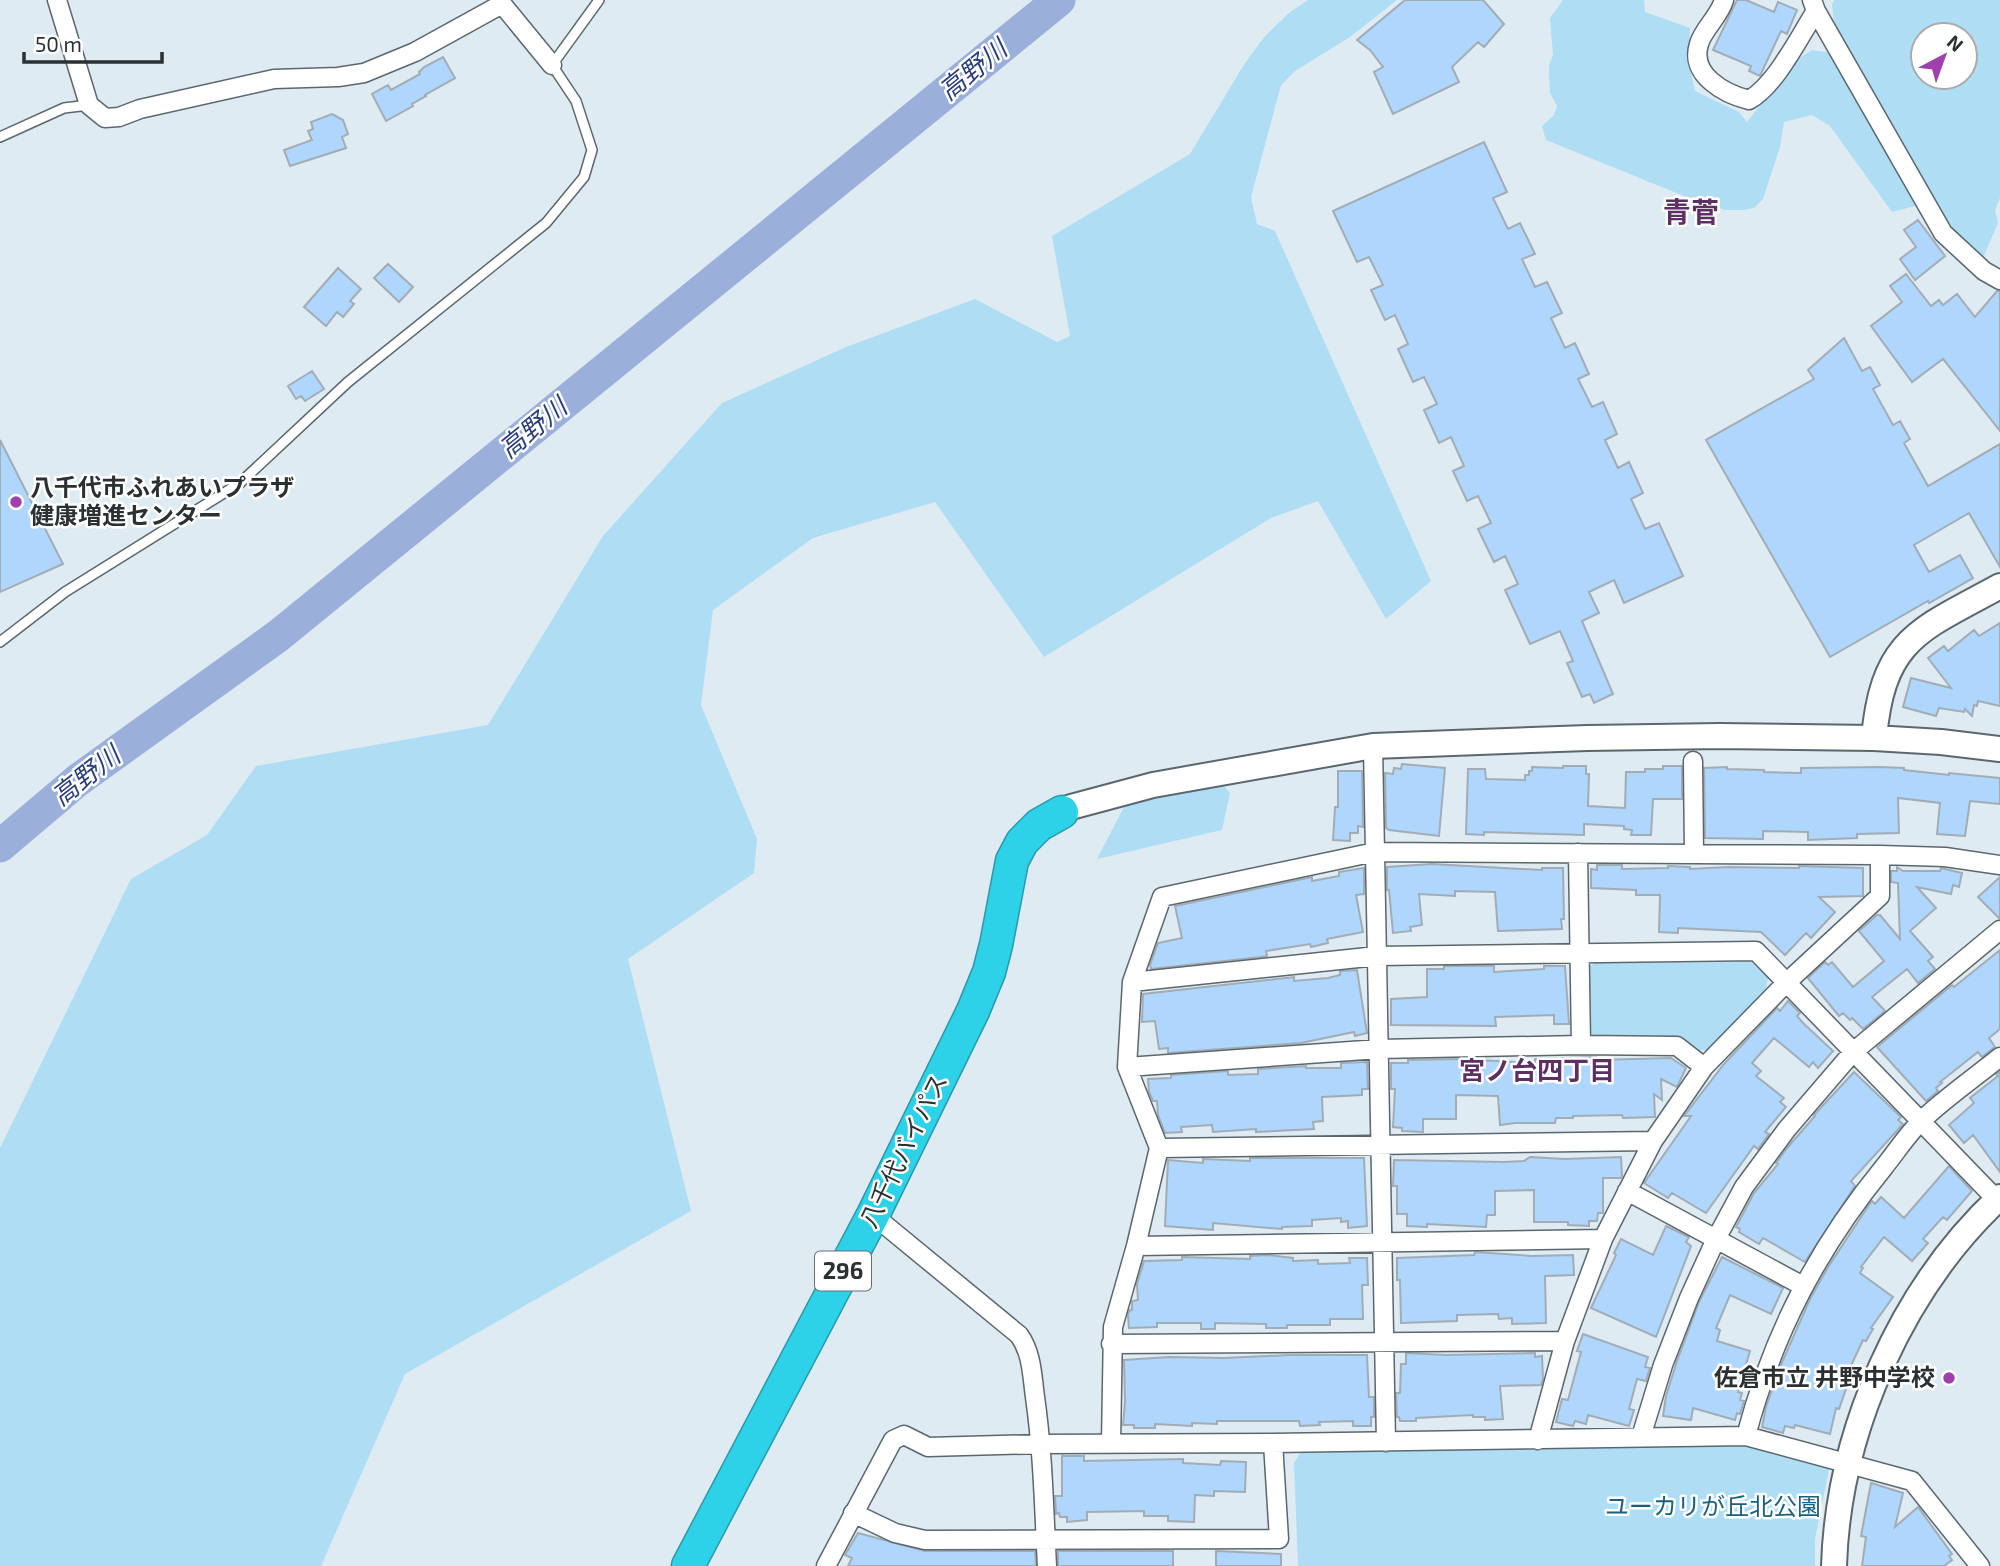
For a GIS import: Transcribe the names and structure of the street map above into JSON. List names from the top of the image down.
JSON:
{
  "streets": {
    "highway": ["八千代バイパス", "296"]
  },
  "districts": ["青菅", "宮ノ台四丁目"],
  "water": ["高野川"],
  "parks": ["ユーカリが丘北公園"],
  "places": ["八千代市ふれあいプラザ 健康増進センター", "佐倉市立 井野中学校"],
  "scale_bar": "50 m",
  "north": "top right"
}
